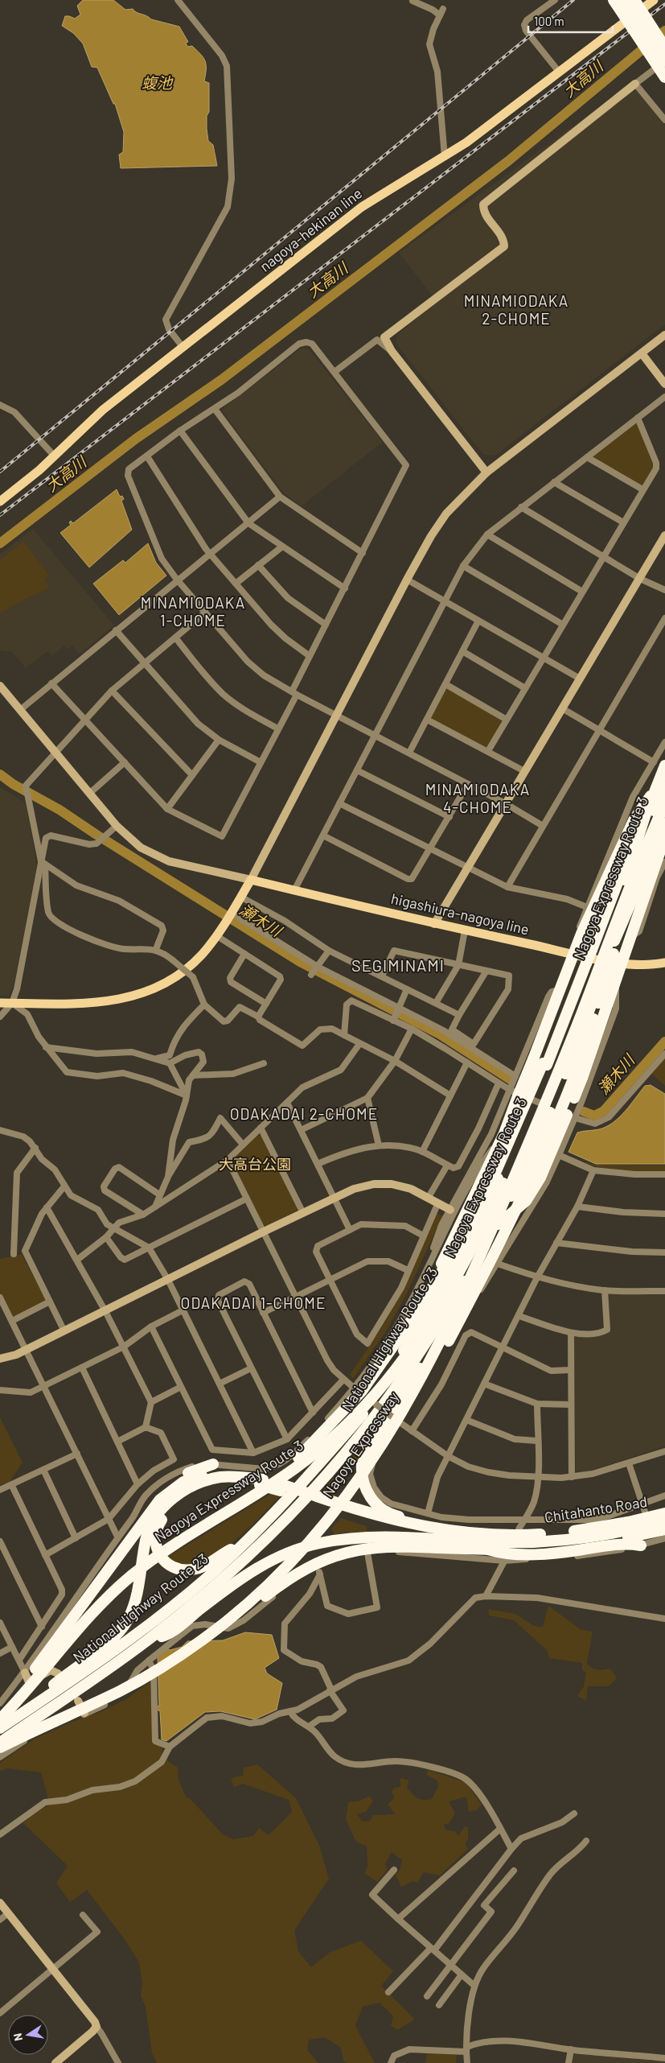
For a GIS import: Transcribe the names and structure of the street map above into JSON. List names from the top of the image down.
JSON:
{
  "streets": {
    "highway": [
      "Nagoya Expressway Route 3",
      "National Highway Route 23",
      "Nagoya Expressway",
      "Chitahanto Road"
    ],
    "main road": ["nagoya-hekinan line", "higashiura-nagoya line"]
  },
  "crossings": [
    ["Nagoya Expressway Route 3", "Nagoya Expressway"]
  ],
  "districts": [
    "MINAMIODAKA 2-CHOME",
    "MINAMIODAKA 1-CHOME",
    "MINAMIODAKA 4-CHOME",
    "SEGIMINAMI",
    "ODAKADAI 2-CHOME",
    "ODAKADAI 1-CHOME"
  ],
  "water": ["大高川", "蝮池", "瀬木川"],
  "parks": ["大高台公園"],
  "scale_bar": "100 m",
  "north": "left"
}
